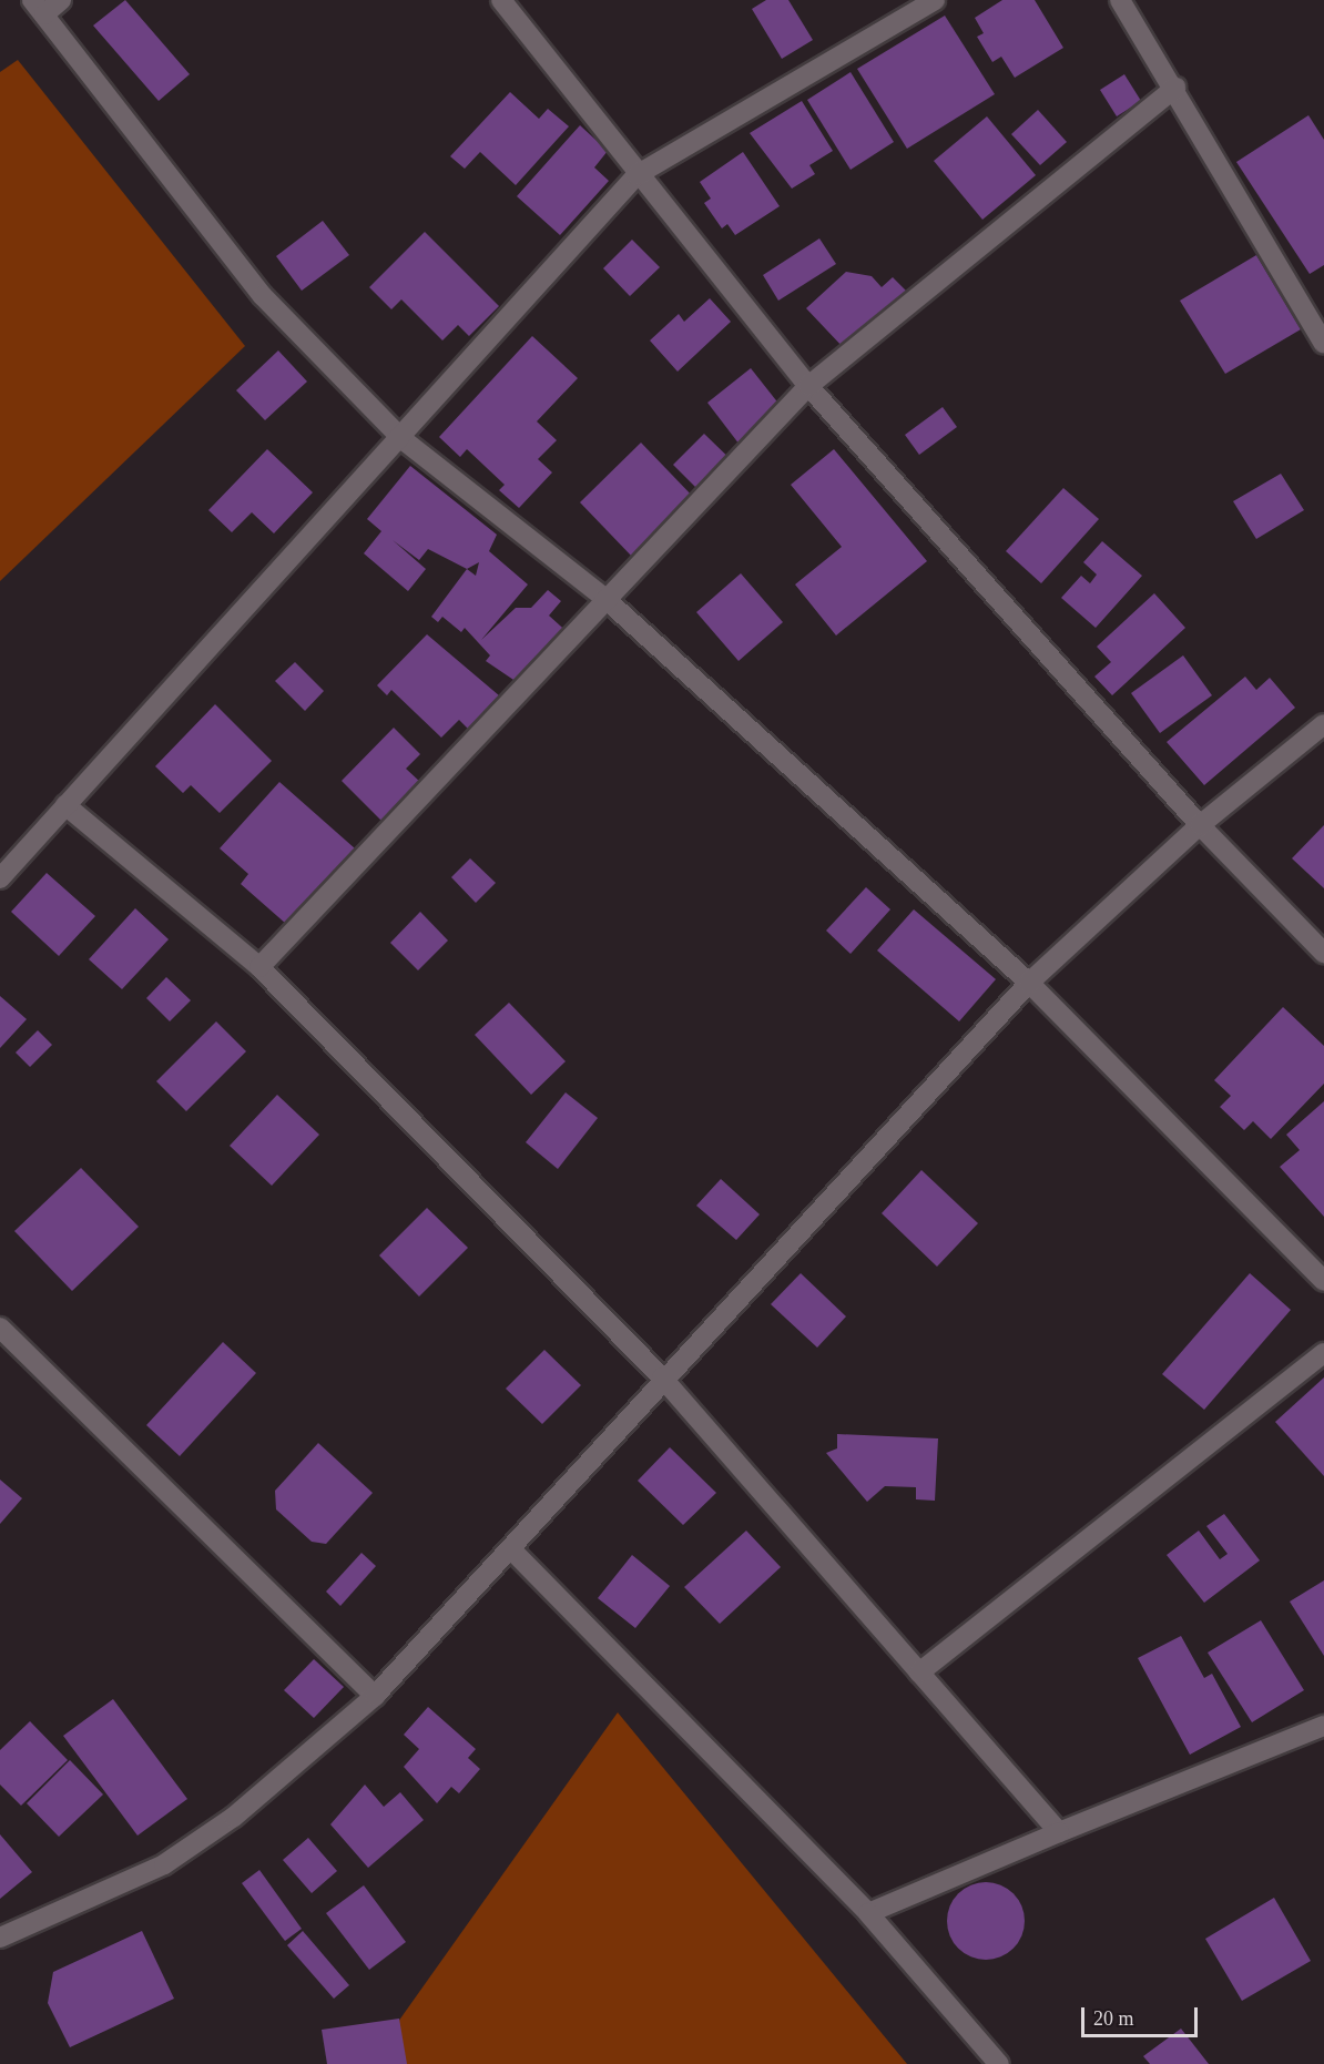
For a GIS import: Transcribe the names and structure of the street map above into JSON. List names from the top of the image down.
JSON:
{
  "scale_bar": "20 m"
}
